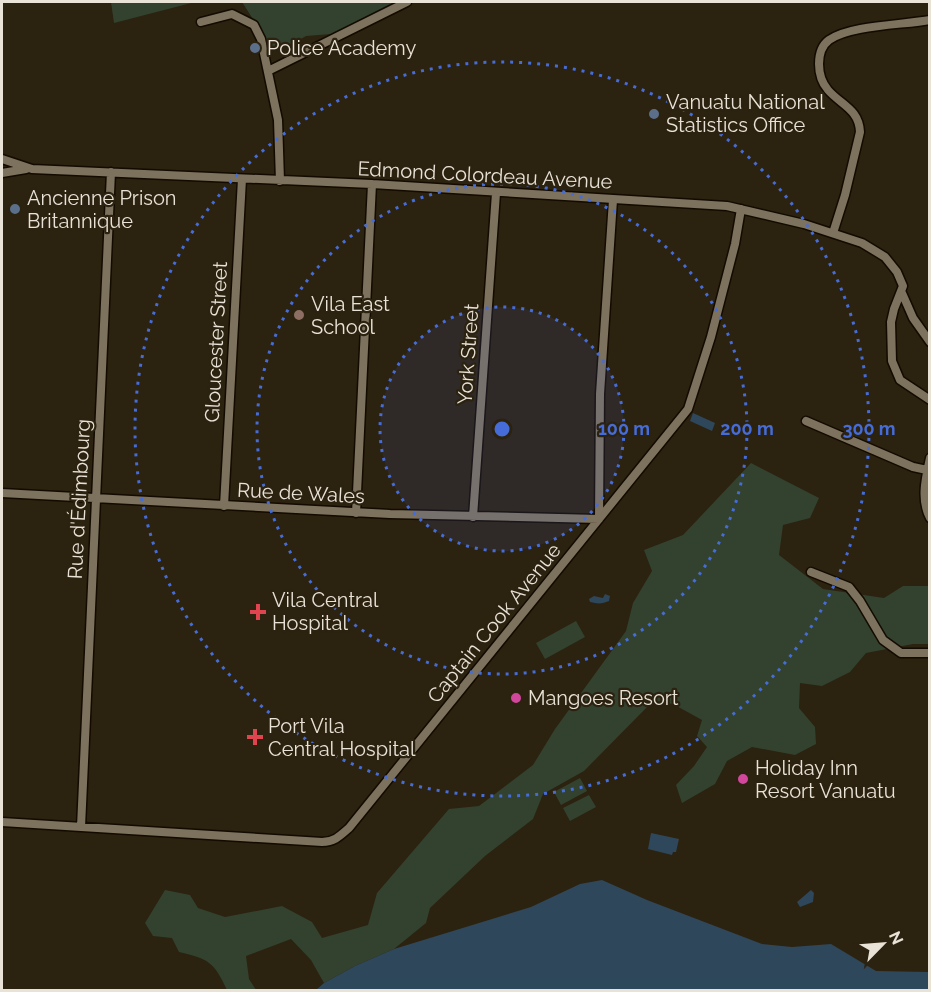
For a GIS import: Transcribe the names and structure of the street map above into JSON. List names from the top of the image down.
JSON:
{
  "streets": {
    "street": [
      "Edmond Colordeau Avenue",
      "Gloucester Street",
      "York Street",
      "Rue de Wales",
      "Rue d'Édimbourg",
      "Captain Cook Avenue"
    ]
  },
  "crossings": [
    ["Edmond Colordeau Avenue", "Gloucester Street"],
    ["Edmond Colordeau Avenue", "York Street"],
    ["Edmond Colordeau Avenue", "Rue d'Édimbourg"],
    ["Edmond Colordeau Avenue", "Captain Cook Avenue"],
    ["Gloucester Street", "Rue de Wales"],
    ["York Street", "Rue de Wales"],
    ["Rue de Wales", "Rue d'Édimbourg"],
    ["Rue de Wales", "Captain Cook Avenue"],
    ["Rue d'Édimbourg", "Captain Cook Avenue"]
  ],
  "places": {
    "other": [
      "Police Academy",
      "Vanuatu National Statistics Office",
      "Ancienne Prison Britannique",
      "Vila East School",
      "Mangoes Resort",
      "Holiday Inn Resort Vanuatu"
    ],
    "health": ["Vila Central Hospital", "Port Vila Central Hospital"]
  },
  "north": "top right",
  "rings": ["100 m", "200 m", "300 m"]
}
